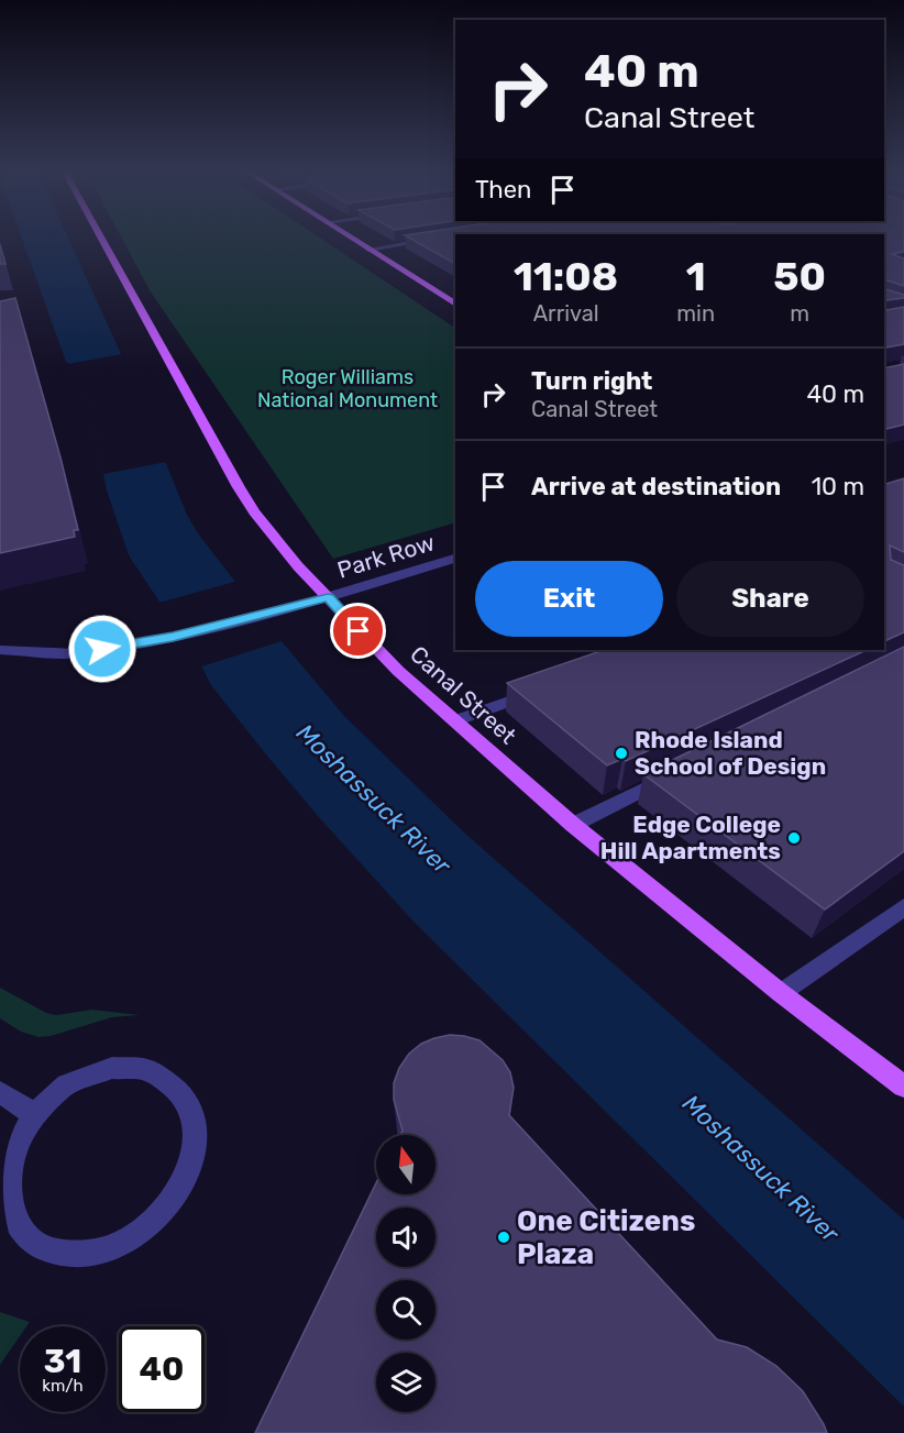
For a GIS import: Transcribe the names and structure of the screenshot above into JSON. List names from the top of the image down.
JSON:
{
  "streets": {
    "main road": ["Canal Street"],
    "street": ["Park Row"]
  },
  "crossings": [
    ["Park Row", "Canal Street"]
  ],
  "water": ["Moshassuck River"],
  "parks": ["Roger Williams National Monument"],
  "places": ["Rhode Island School of Design", "Edge College Hill Apartments", "One Citizens Plaza"],
  "north": "top",
  "page": {
    "turn": ["40 m", "Canal Street"],
    "then": "Then",
    "eta": [
      "11:08",
      "Arrival",
      "1",
      "min",
      "50",
      "m"
    ],
    "list": [
      {
        "name": "Turn right",
        "note": "Canal Street",
        "value": "40 m"
      },
      {
        "name": "Arrive at destination",
        "value": "10 m"
      }
    ],
    "buttons": ["Exit", "Share"],
    "speed": "31 km/h",
    "limit": "40"
  }
}
